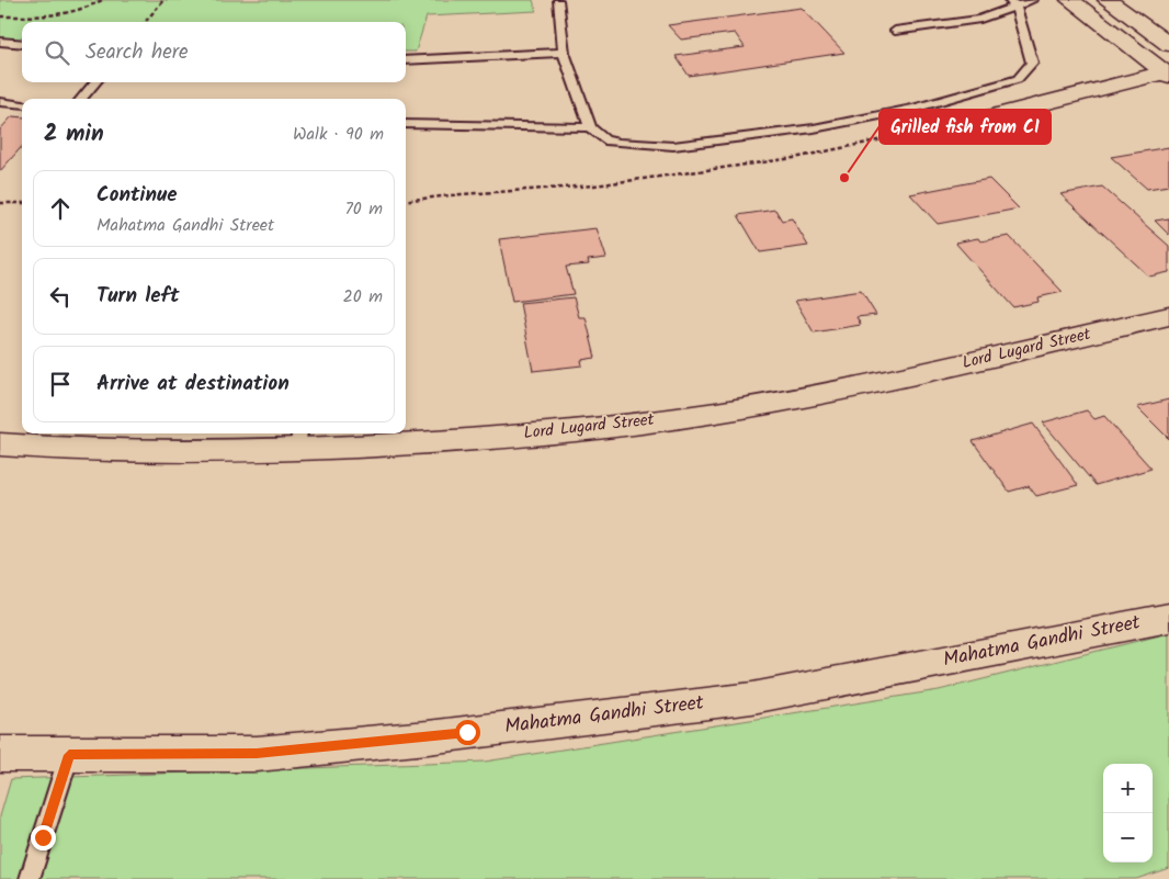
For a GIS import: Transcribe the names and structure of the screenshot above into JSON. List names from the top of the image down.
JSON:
{
  "streets": {
    "street": ["Lord Lugard Street", "Mahatma Gandhi Street"]
  },
  "places": ["Grilled fish from CI"],
  "page": {
    "search": "Search here",
    "heading": ["2 min", "Walk · 90 m"],
    "list": [
      ["Continue", "Mahatma Gandhi Street", "70 m"],
      ["Turn left", "20 m"],
      "Arrive at destination"
    ],
    "map_buttons": ["+", "−"]
  }
}
